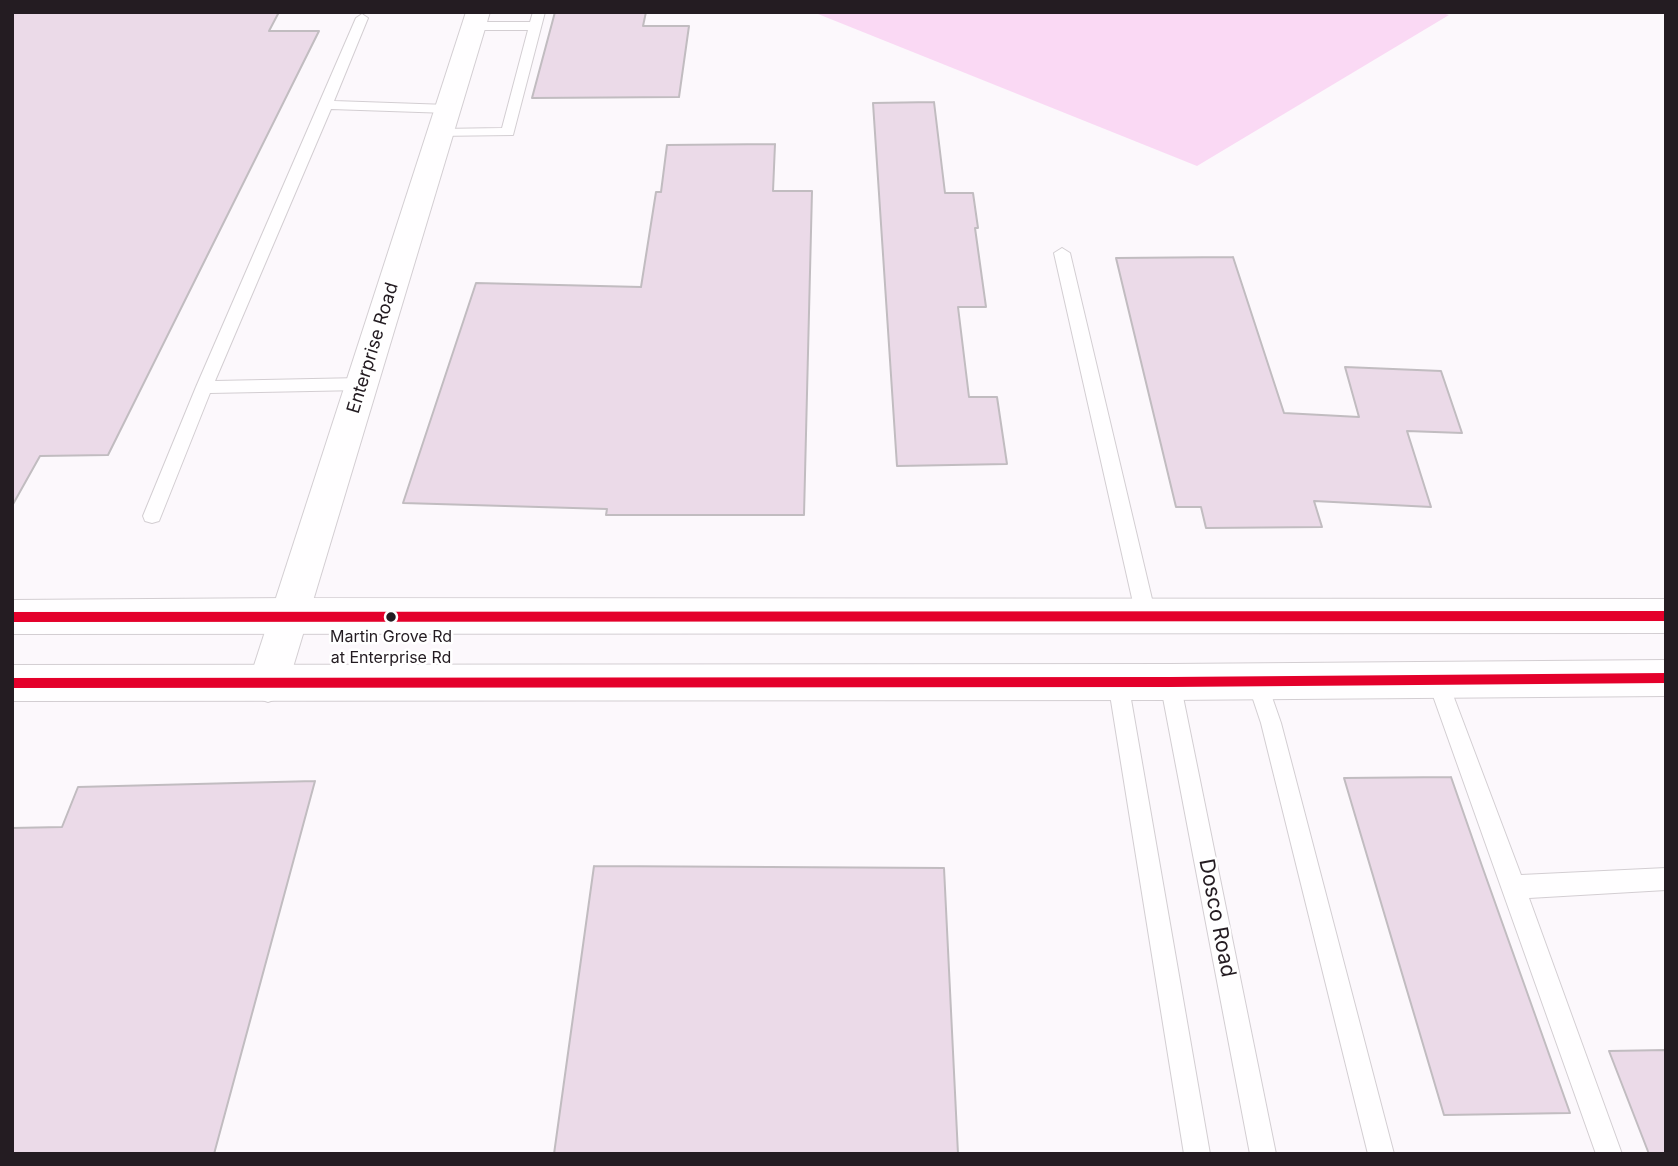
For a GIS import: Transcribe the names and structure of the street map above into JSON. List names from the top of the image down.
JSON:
{
  "streets": {
    "main road": ["Enterprise Road"],
    "lane": ["Dosco Road"]
  },
  "places": ["Martin Grove Rd at Enterprise Rd"]
}
